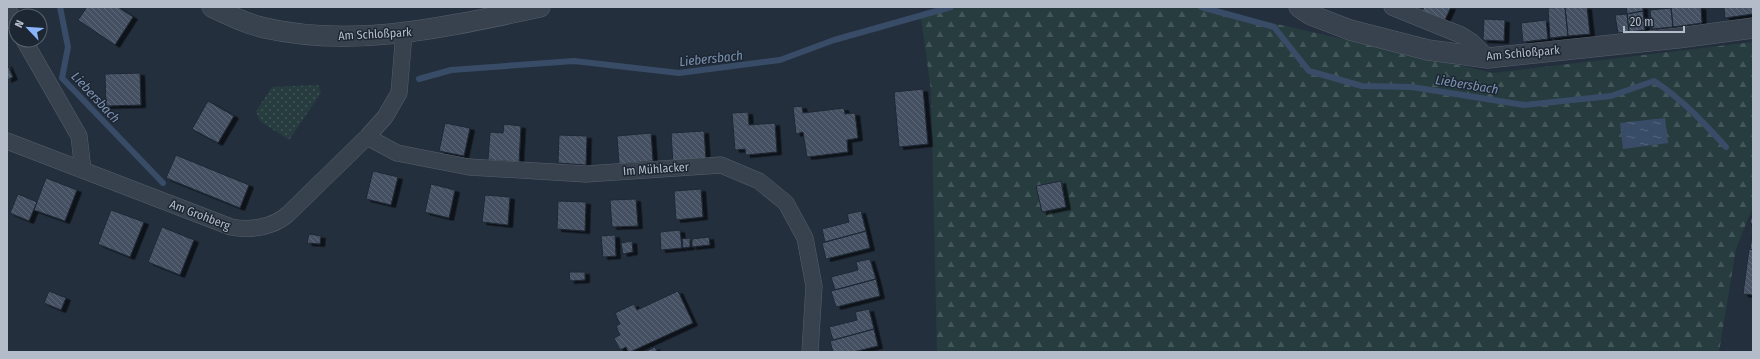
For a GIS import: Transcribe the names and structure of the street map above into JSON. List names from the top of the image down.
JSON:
{
  "streets": {
    "street": ["Am Schloßpark", "Im Mühlacker", "Am Grohberg"]
  },
  "crossings": [
    ["Am Schloßpark", "Am Grohberg"],
    ["Im Mühlacker", "Am Grohberg"]
  ],
  "water": ["Liebersbach"],
  "scale_bar": "20 m",
  "north": "top left"
}
